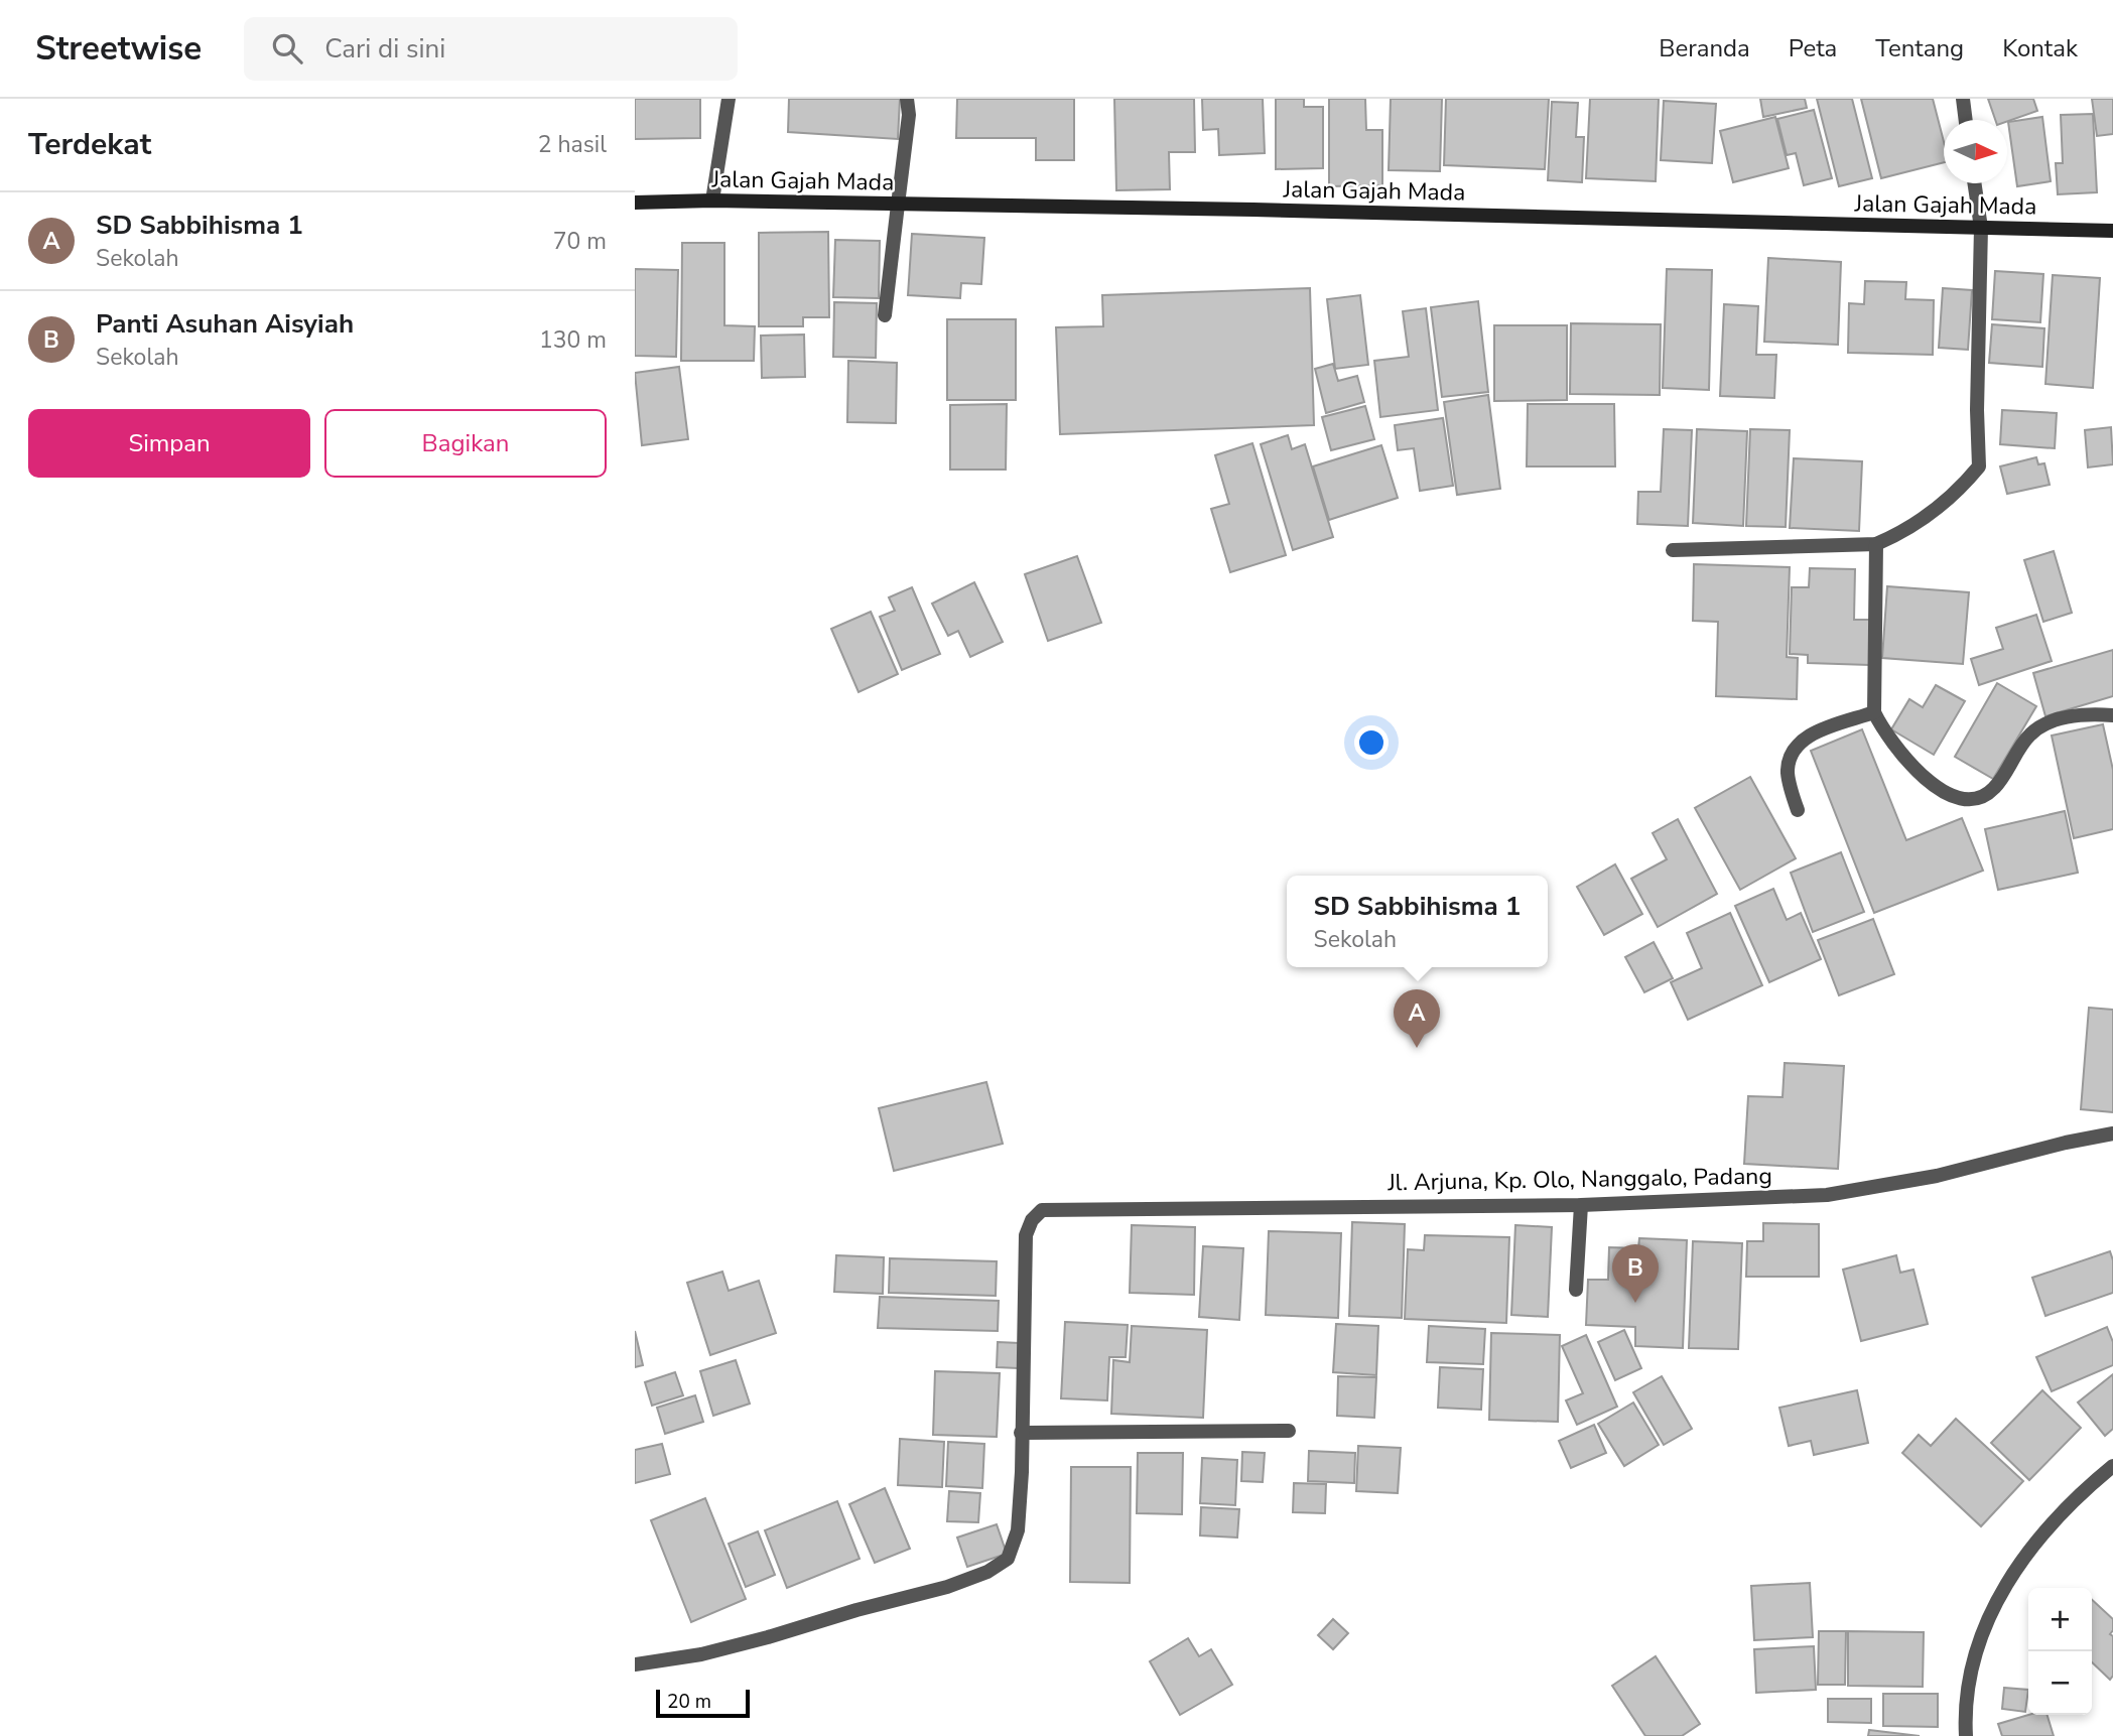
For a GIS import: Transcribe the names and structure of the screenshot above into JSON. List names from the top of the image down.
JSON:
{
  "streets": {
    "main road": ["Jalan Gajah Mada"],
    "street": ["Jl. Arjuna, Kp. Olo, Nanggalo, Padang"]
  },
  "scale_bar": "20 m",
  "north": "right",
  "page": {
    "header": "Streetwise",
    "search": "Cari di sini",
    "nav": [
      "Beranda",
      "Peta",
      "Tentang",
      "Kontak"
    ],
    "heading": ["Terdekat", "2 hasil"],
    "list": [
      {
        "mark": "A",
        "name": "SD Sabbihisma 1",
        "note": "Sekolah",
        "value": "70 m"
      },
      {
        "mark": "B",
        "name": "Panti Asuhan Aisyiah",
        "note": "Sekolah",
        "value": "130 m"
      }
    ],
    "buttons": ["Simpan", "Bagikan"],
    "popup": ["SD Sabbihisma 1", "Sekolah"],
    "pins": ["A", "B"],
    "map_buttons": ["+", "−"],
    "scale": "20 m"
  }
}
